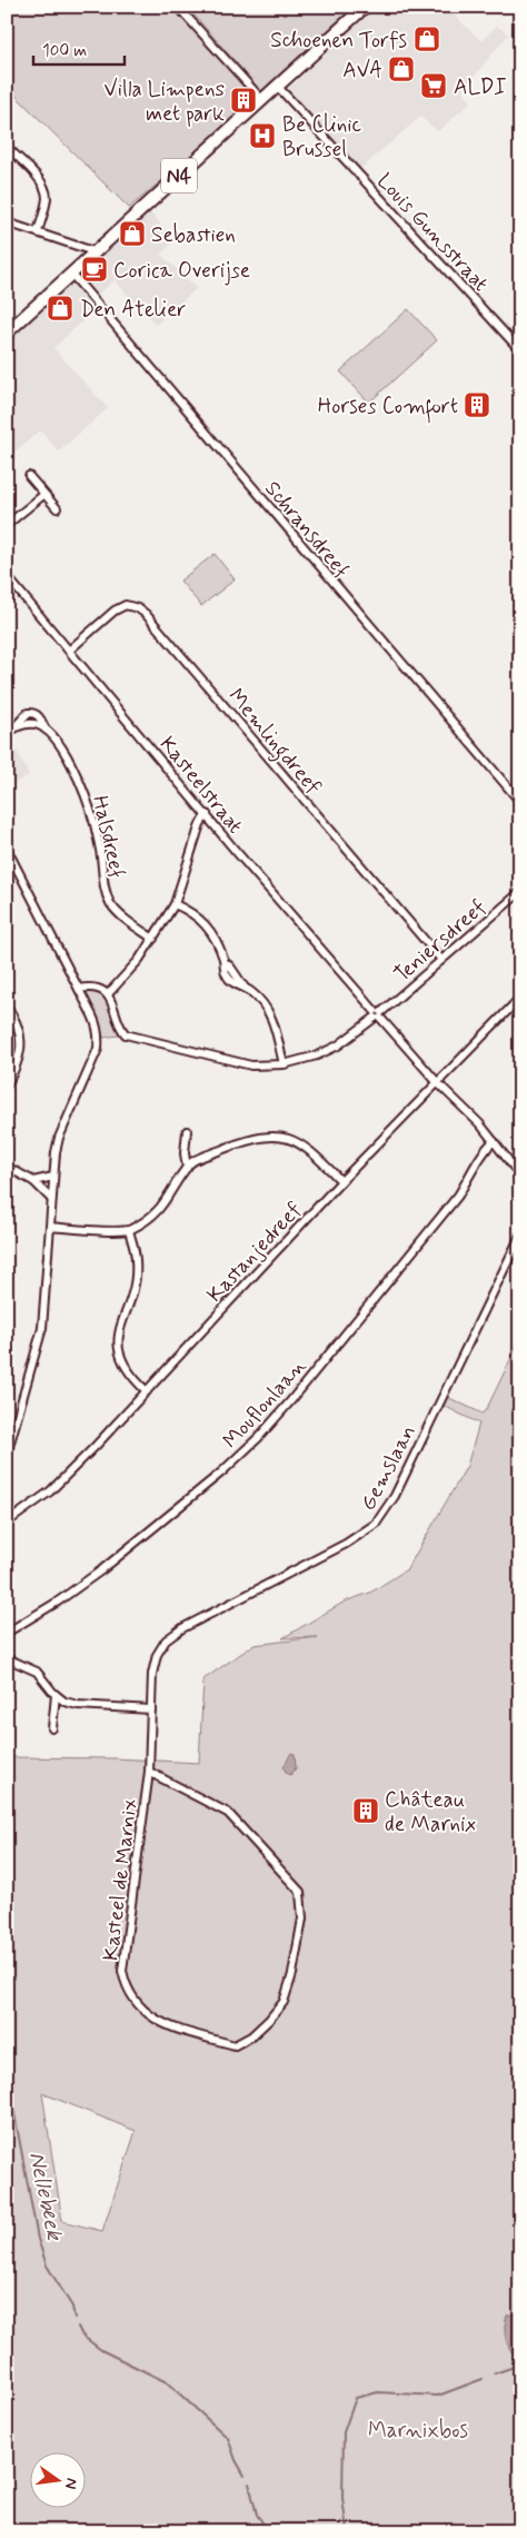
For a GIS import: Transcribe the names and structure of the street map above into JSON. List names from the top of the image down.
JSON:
{
  "streets": {
    "main road": ["N4"],
    "street": [
      "Louis Gunsstraat",
      "Schransdreef",
      "Memlingdreef",
      "Kasteelstraat",
      "Halsdreef",
      "Teniersdreef",
      "Kastanjedreef",
      "Mouflonlaan",
      "Gemslaan",
      "Kasteel de Marnix"
    ]
  },
  "crossings": [
    ["N4", "Louis Gunsstraat"],
    ["N4", "Schransdreef"],
    ["Memlingdreef", "Kasteelstraat"],
    ["Memlingdreef", "Teniersdreef"],
    ["Kasteelstraat", "Teniersdreef"],
    ["Kasteelstraat", "Kastanjedreef"],
    ["Kasteelstraat", "Mouflonlaan"],
    ["Gemslaan", "Kasteel de Marnix"]
  ],
  "water": ["Nellebeek"],
  "parks": ["Marnixbos"],
  "places": {
    "shop": [
      "Schoenen Torfs",
      "AVA",
      "Sebastien",
      "Den Atelier"
    ],
    "supermarket": ["ALDI"],
    "building": ["Villa Limpens met park", "Horses Comfort", "Château de Marnix"],
    "hospital": ["Be Clinic Brussel"],
    "cafe": ["Corica Overijse"]
  },
  "scale_bar": "100 m",
  "north": "right"
}
